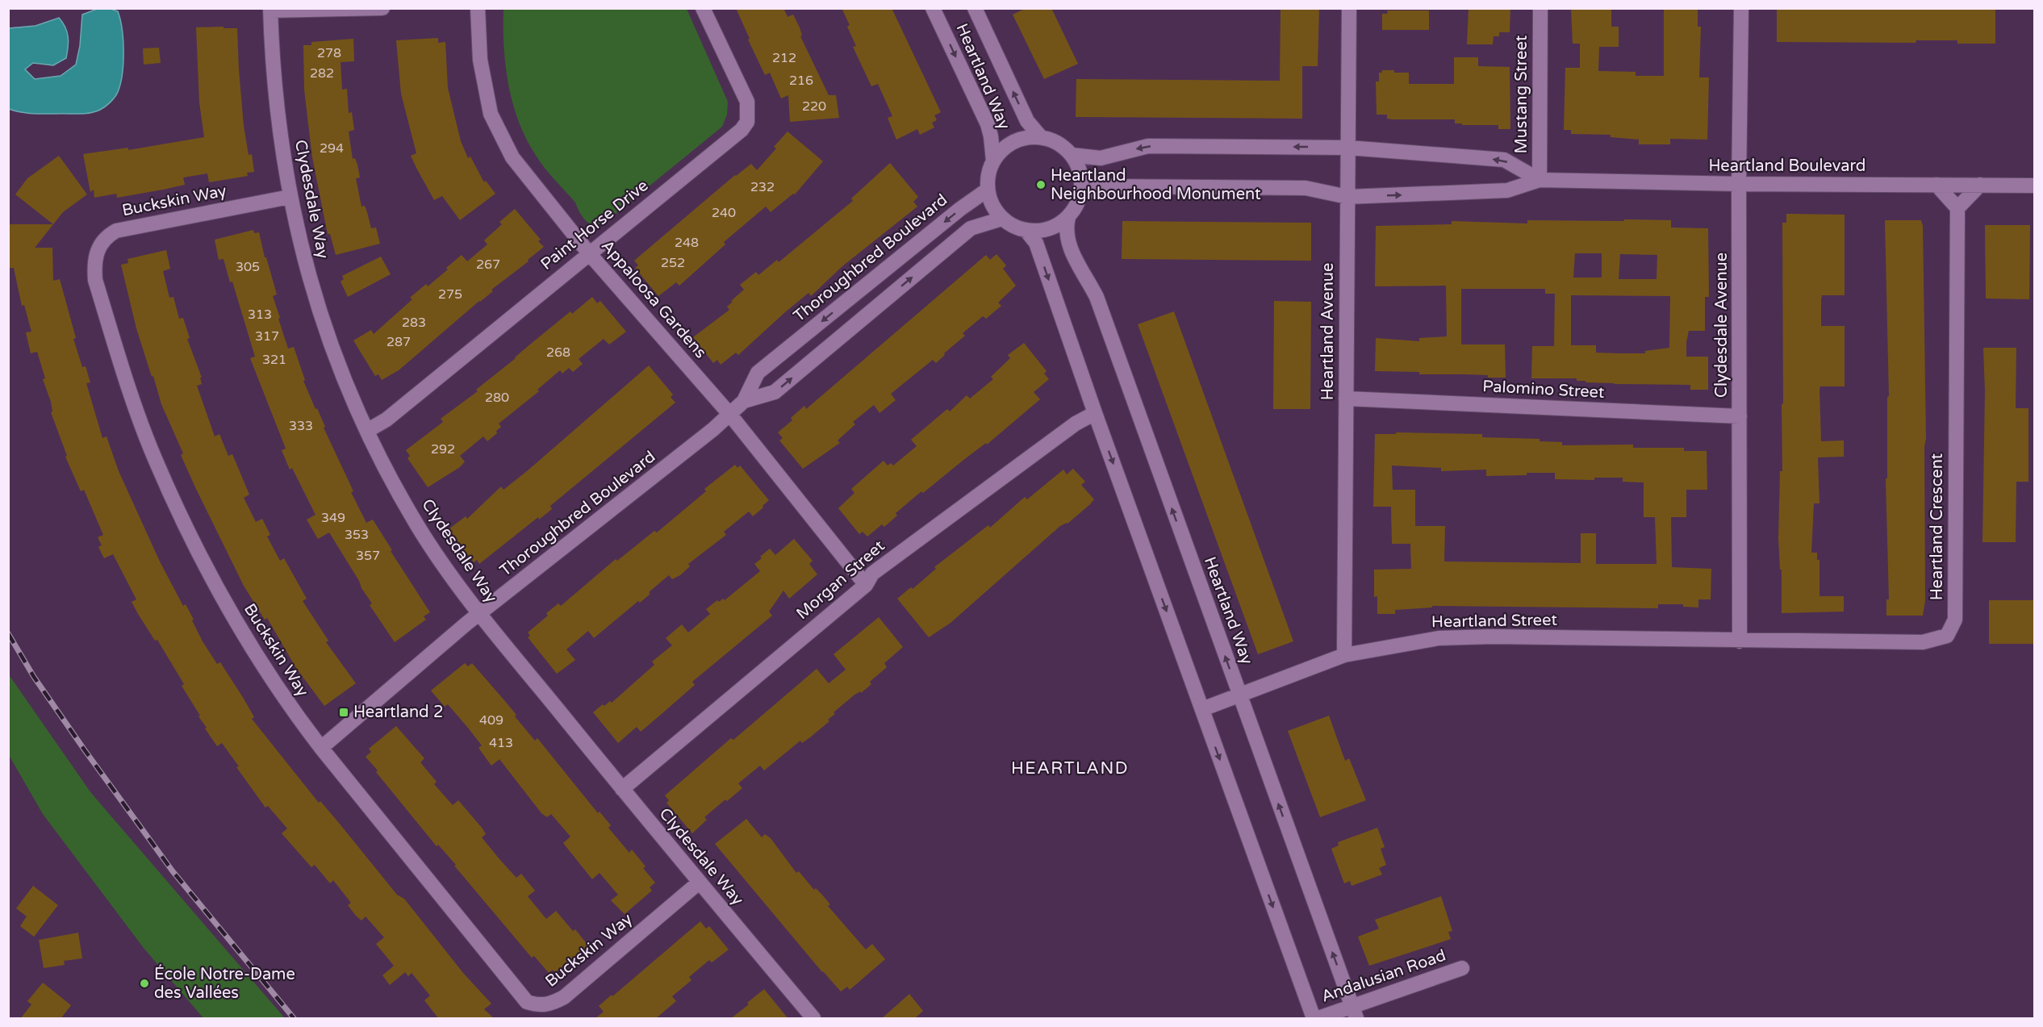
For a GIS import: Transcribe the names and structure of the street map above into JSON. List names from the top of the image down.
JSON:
{
  "streets": {
    "street": [
      "Heartland Way",
      "Mustang Street",
      "Heartland Boulevard",
      "Clydesdale Way",
      "Buckskin Way",
      "Paint Horse Drive",
      "Thoroughbred Boulevard",
      "Appaloosa Gardens",
      "Clydesdale Avenue",
      "Heartland Avenue",
      "Palomino Street",
      "Heartland Crescent",
      "Morgan Street",
      "Heartland Street",
      "Andalusian Road"
    ]
  },
  "crossings": [
    ["Heartland Way", "Thoroughbred Boulevard"],
    ["Heartland Way", "Heartland Street"],
    ["Heartland Way", "Andalusian Road"],
    ["Mustang Street", "Heartland Boulevard"],
    ["Heartland Boulevard", "Clydesdale Avenue"],
    ["Heartland Boulevard", "Heartland Avenue"],
    ["Clydesdale Way", "Buckskin Way"],
    ["Clydesdale Way", "Paint Horse Drive"],
    ["Clydesdale Way", "Thoroughbred Boulevard"],
    ["Clydesdale Way", "Morgan Street"],
    ["Buckskin Way", "Thoroughbred Boulevard"],
    ["Paint Horse Drive", "Appaloosa Gardens"],
    ["Thoroughbred Boulevard", "Appaloosa Gardens"],
    ["Appaloosa Gardens", "Morgan Street"],
    ["Clydesdale Avenue", "Palomino Street"],
    ["Clydesdale Avenue", "Heartland Crescent"],
    ["Clydesdale Avenue", "Heartland Street"],
    ["Heartland Avenue", "Palomino Street"],
    ["Heartland Avenue", "Heartland Street"],
    ["Heartland Crescent", "Heartland Street"]
  ],
  "districts": ["HEARTLAND"],
  "places": {
    "other": ["Heartland Neighbourhood Monument", "École Notre-Dame des Vallées"],
    "transit": ["Heartland 2"]
  },
  "house_numbers": [
    "278",
    "212",
    "282",
    "216",
    "220",
    "294",
    "232",
    "240",
    "248",
    "252",
    "267",
    "305",
    "275",
    "313",
    "283",
    "317",
    "287",
    "268",
    "321",
    "280",
    "333",
    "292",
    "349",
    "353",
    "357",
    "409",
    "413"
  ]
}
